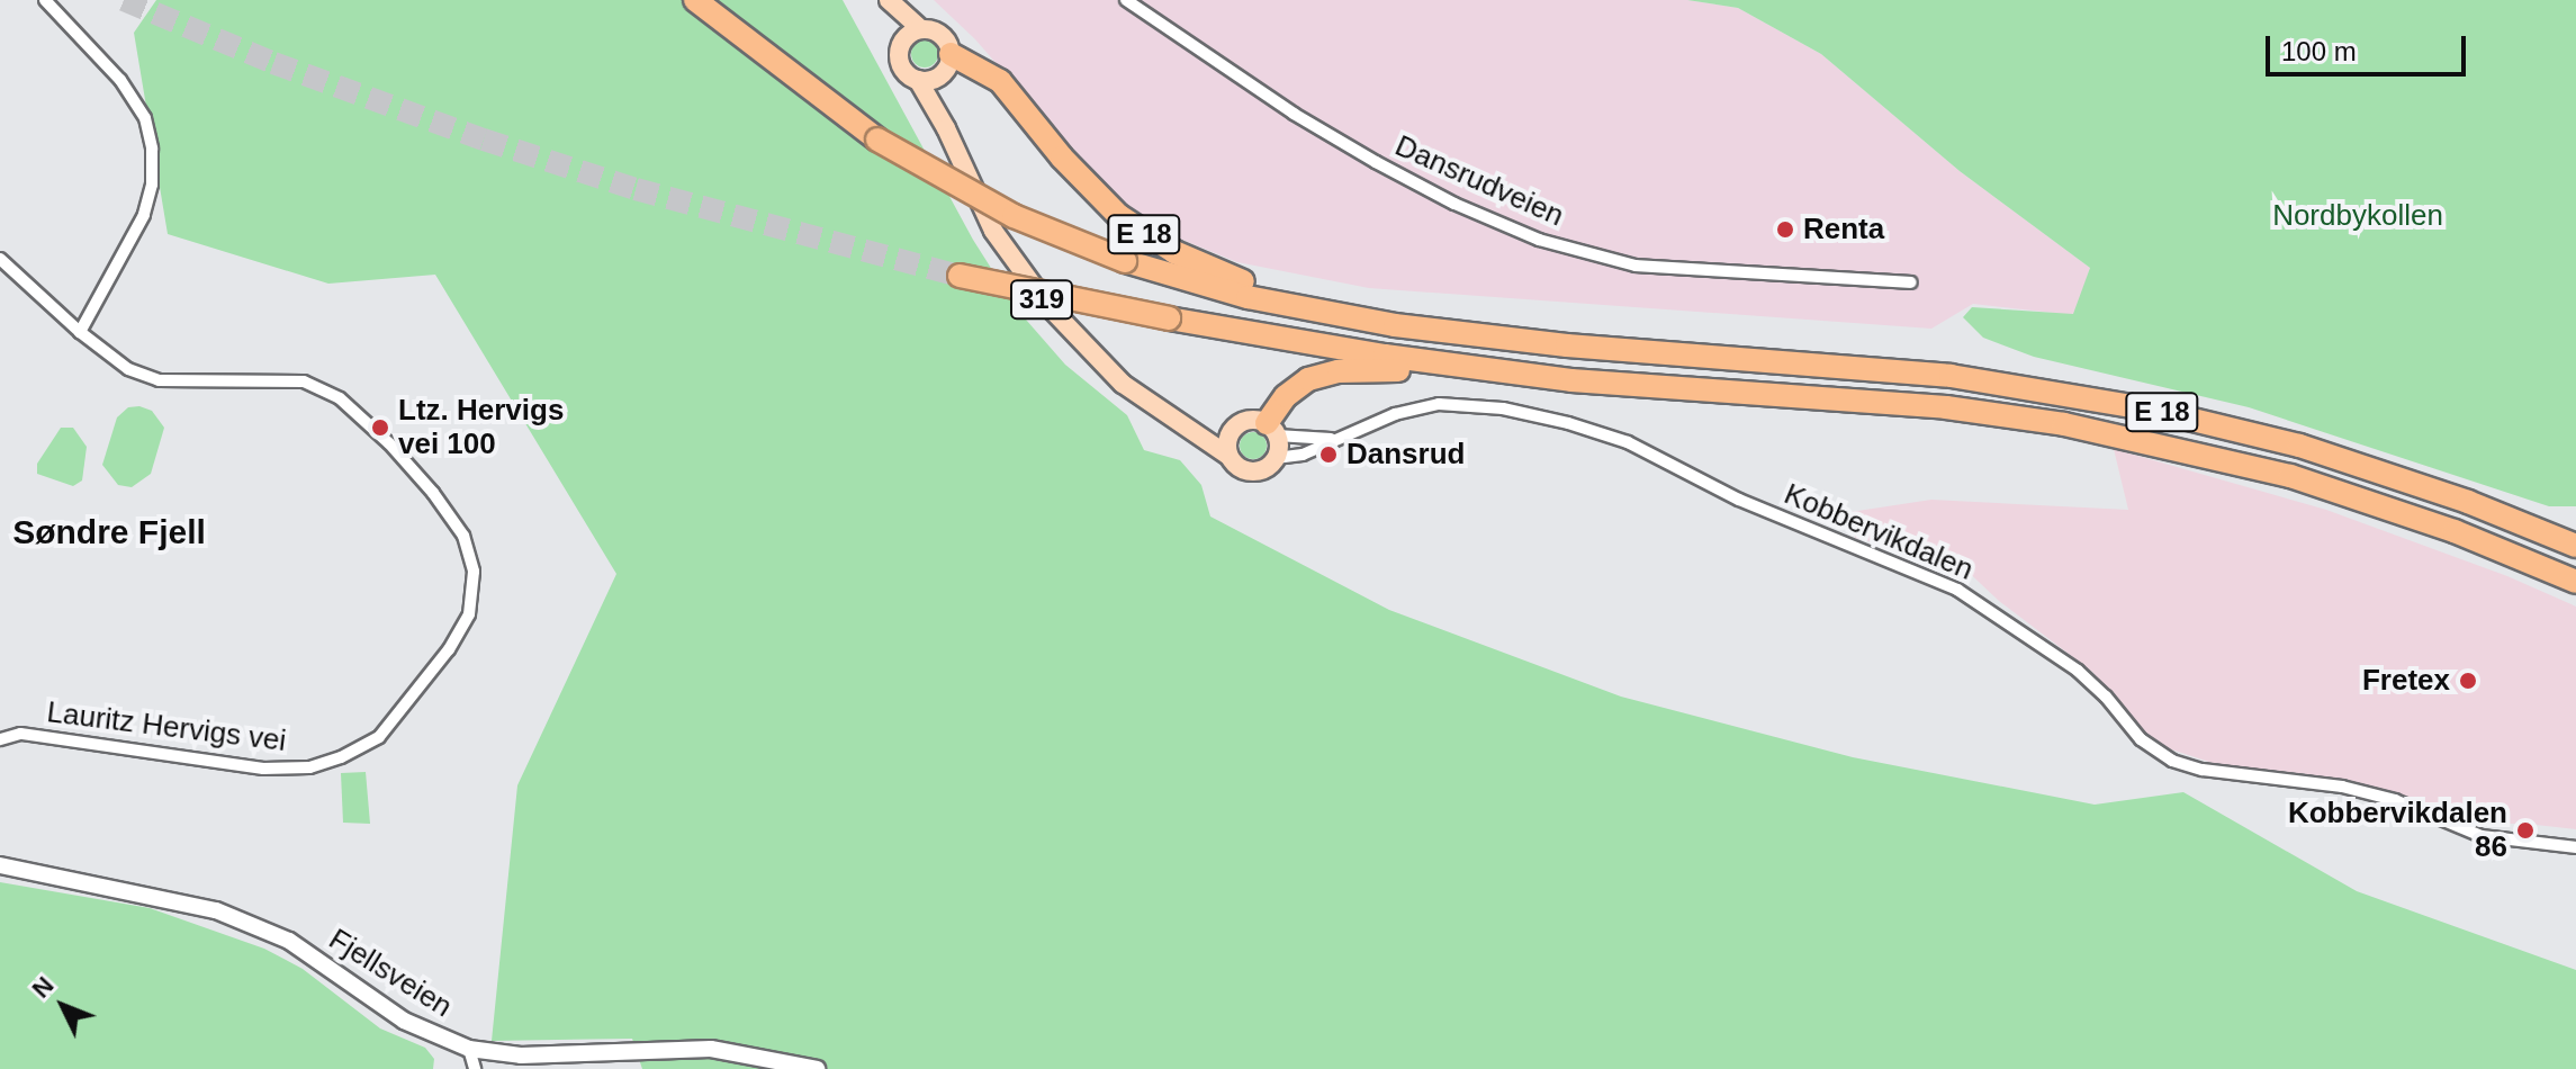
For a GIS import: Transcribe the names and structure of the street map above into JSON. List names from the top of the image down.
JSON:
{
  "streets": {
    "highway": ["E 18"],
    "main road": ["319", "Fjellsveien"],
    "street": ["Dansrudveien", "Kobbervikdalen", "Lauritz Hervigs vei"]
  },
  "crossings": [
    ["E 18", "319"],
    ["E 18", "Kobbervikdalen"],
    ["319", "Kobbervikdalen"]
  ],
  "districts": ["Søndre Fjell"],
  "parks": ["Nordbykollen"],
  "places": [
    "Renta",
    "Ltz. Hervigs vei 100",
    "Dansrud",
    "Fretex",
    "Kobbervikdalen 86"
  ],
  "scale_bar": "100 m",
  "north": "top left"
}
